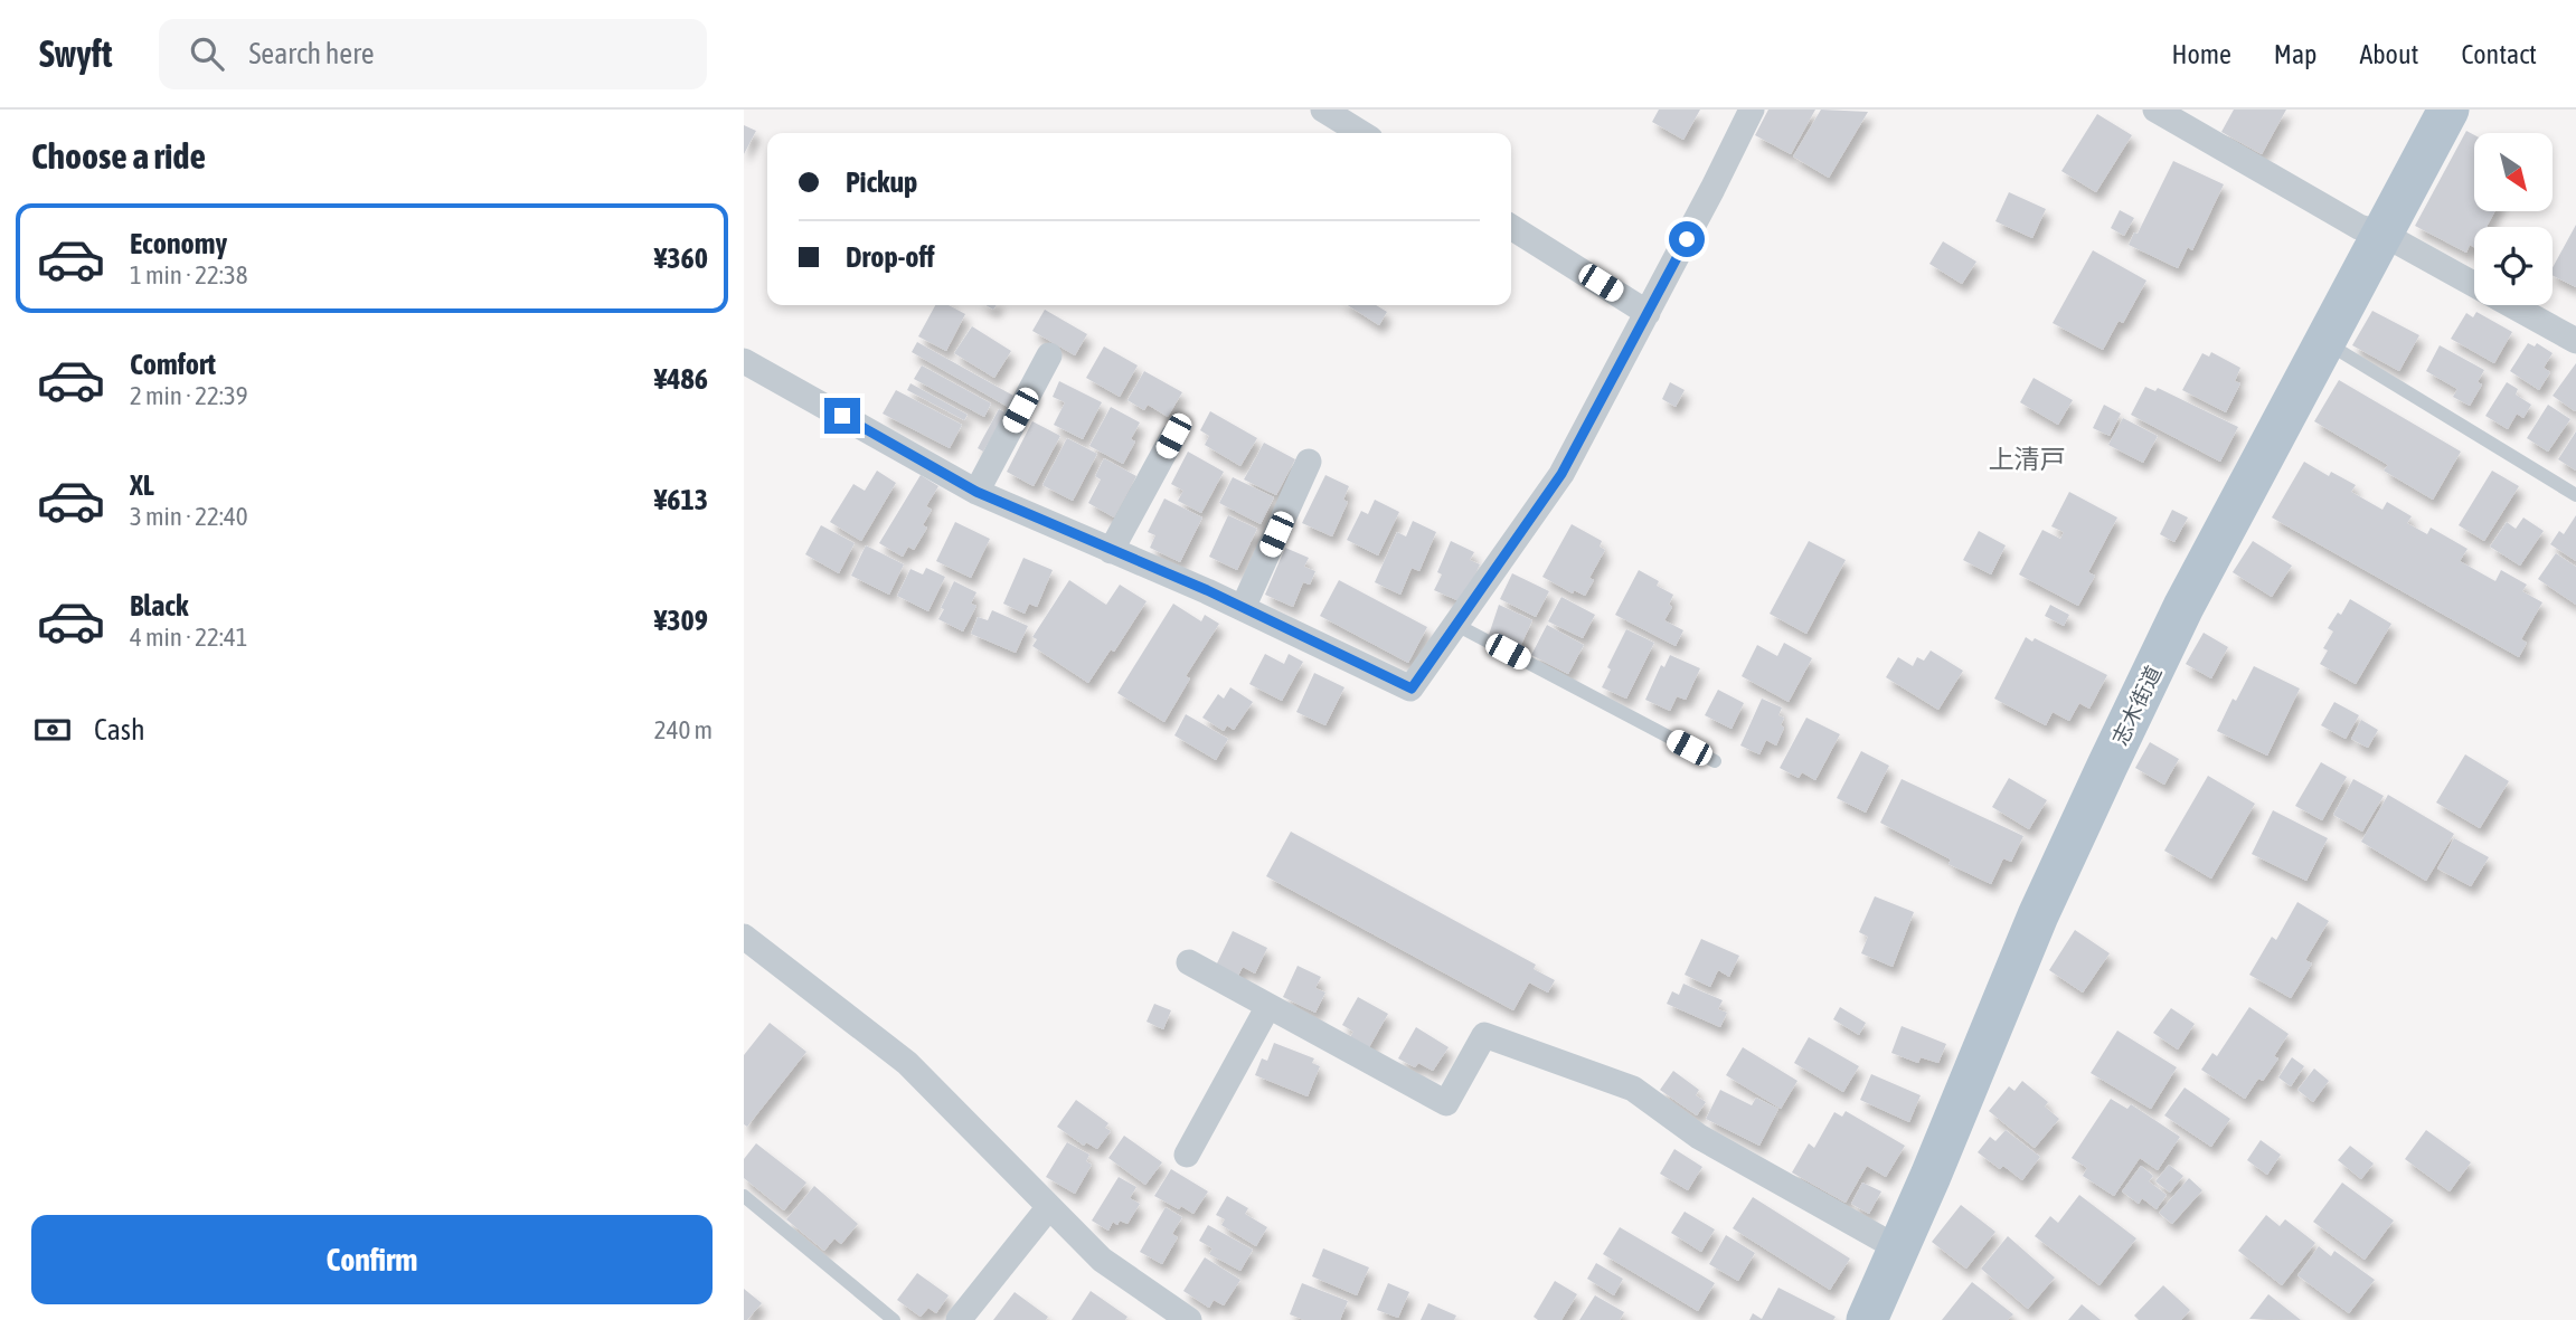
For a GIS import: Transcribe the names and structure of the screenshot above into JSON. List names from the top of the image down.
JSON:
{
  "streets": {
    "main road": ["志木街道"]
  },
  "districts": ["上清戸"],
  "north": "bottom right",
  "page": {
    "header": "Swyft",
    "search": "Search here",
    "nav": [
      "Home",
      "Map",
      "About",
      "Contact"
    ],
    "heading": "Choose a ride",
    "banner": ["Pickup", "Drop-off"],
    "list": [
      {
        "name": "Economy",
        "note": "1 min · 22:38",
        "value": "¥360"
      },
      {
        "name": "Comfort",
        "note": "2 min · 22:39",
        "value": "¥486"
      },
      {
        "name": "XL",
        "note": "3 min · 22:40",
        "value": "¥613"
      },
      {
        "name": "Black",
        "note": "4 min · 22:41",
        "value": "¥309"
      }
    ],
    "pay": ["Cash", "240 m"],
    "buttons": "Confirm"
  }
}
